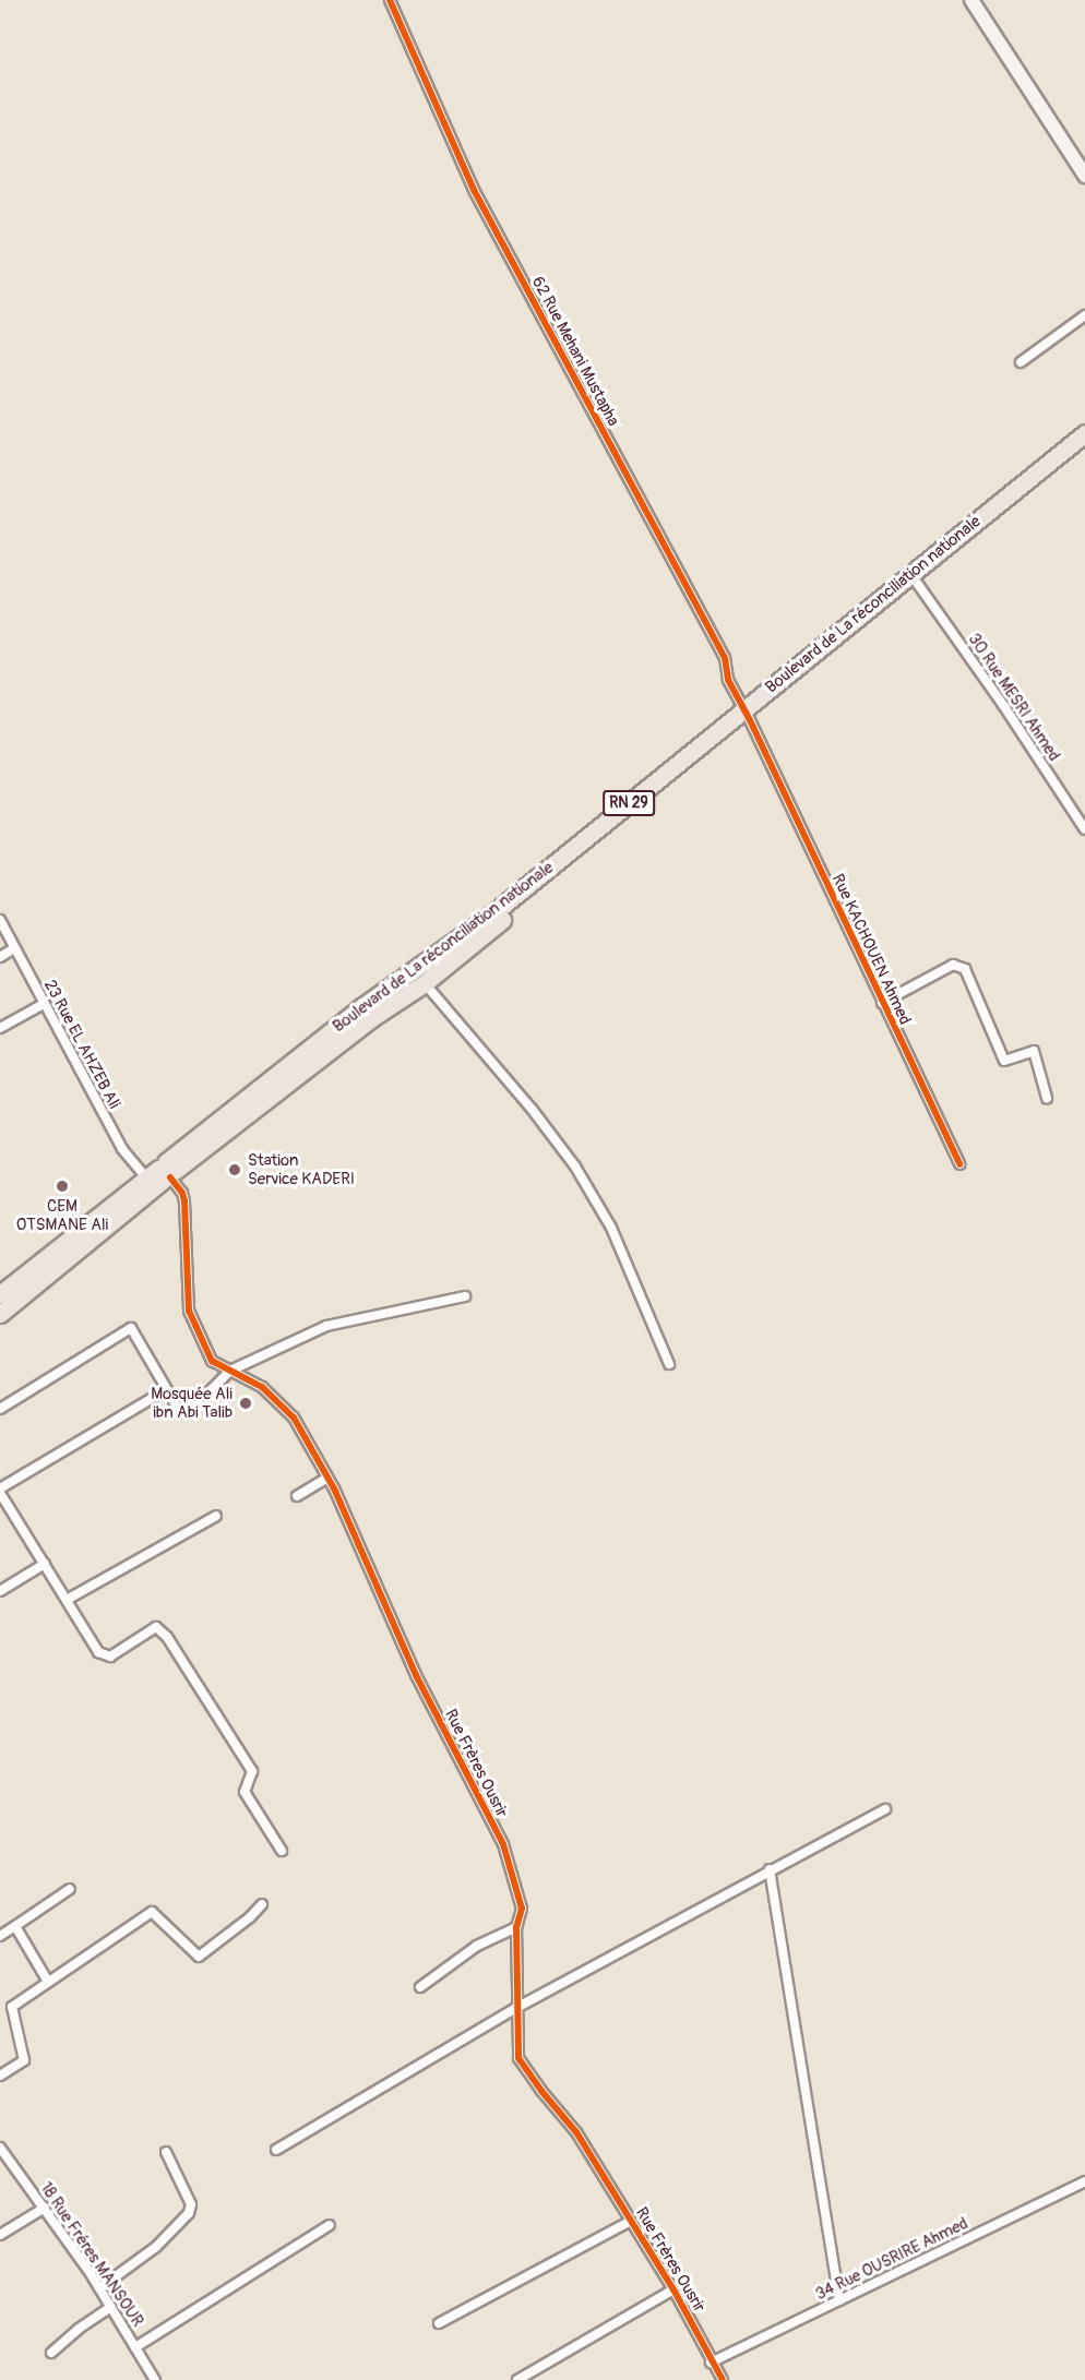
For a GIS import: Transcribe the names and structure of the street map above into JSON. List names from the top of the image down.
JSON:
{
  "streets": {
    "highway": ["Boulevard de La réconciliation nationale", "RN 29"],
    "street": [
      "62 Rue Mehani Mustapha",
      "30 Rue MESRI Ahmed",
      "Rue KACHOUEN Ahmed",
      "23 Rue EL AHZEB Ali",
      "Rue Frères Ousrir",
      "18 Rue Fréres MANSOUR",
      "34 Rue OUSRIRE Ahmed"
    ]
  },
  "crossings": [
    ["62 Rue Mehani Mustapha", "Boulevard de La réconciliation nationale"],
    ["62 Rue Mehani Mustapha", "RN 29"],
    ["62 Rue Mehani Mustapha", "Rue KACHOUEN Ahmed"],
    ["Boulevard de La réconciliation nationale", "RN 29"],
    ["Boulevard de La réconciliation nationale", "Rue KACHOUEN Ahmed"],
    ["Boulevard de La réconciliation nationale", "23 Rue EL AHZEB Ali"],
    ["Boulevard de La réconciliation nationale", "Rue Frères Ousrir"],
    ["30 Rue MESRI Ahmed", "RN 29"],
    ["RN 29", "Rue KACHOUEN Ahmed"],
    ["RN 29", "23 Rue EL AHZEB Ali"],
    ["RN 29", "Rue Frères Ousrir"],
    ["23 Rue EL AHZEB Ali", "Rue Frères Ousrir"],
    ["Rue Frères Ousrir", "34 Rue OUSRIRE Ahmed"]
  ],
  "places": ["Station Service KADERI", "CEM OTSMANE Ali", "Mosquée Ali ibn Abi Talib"]
}
